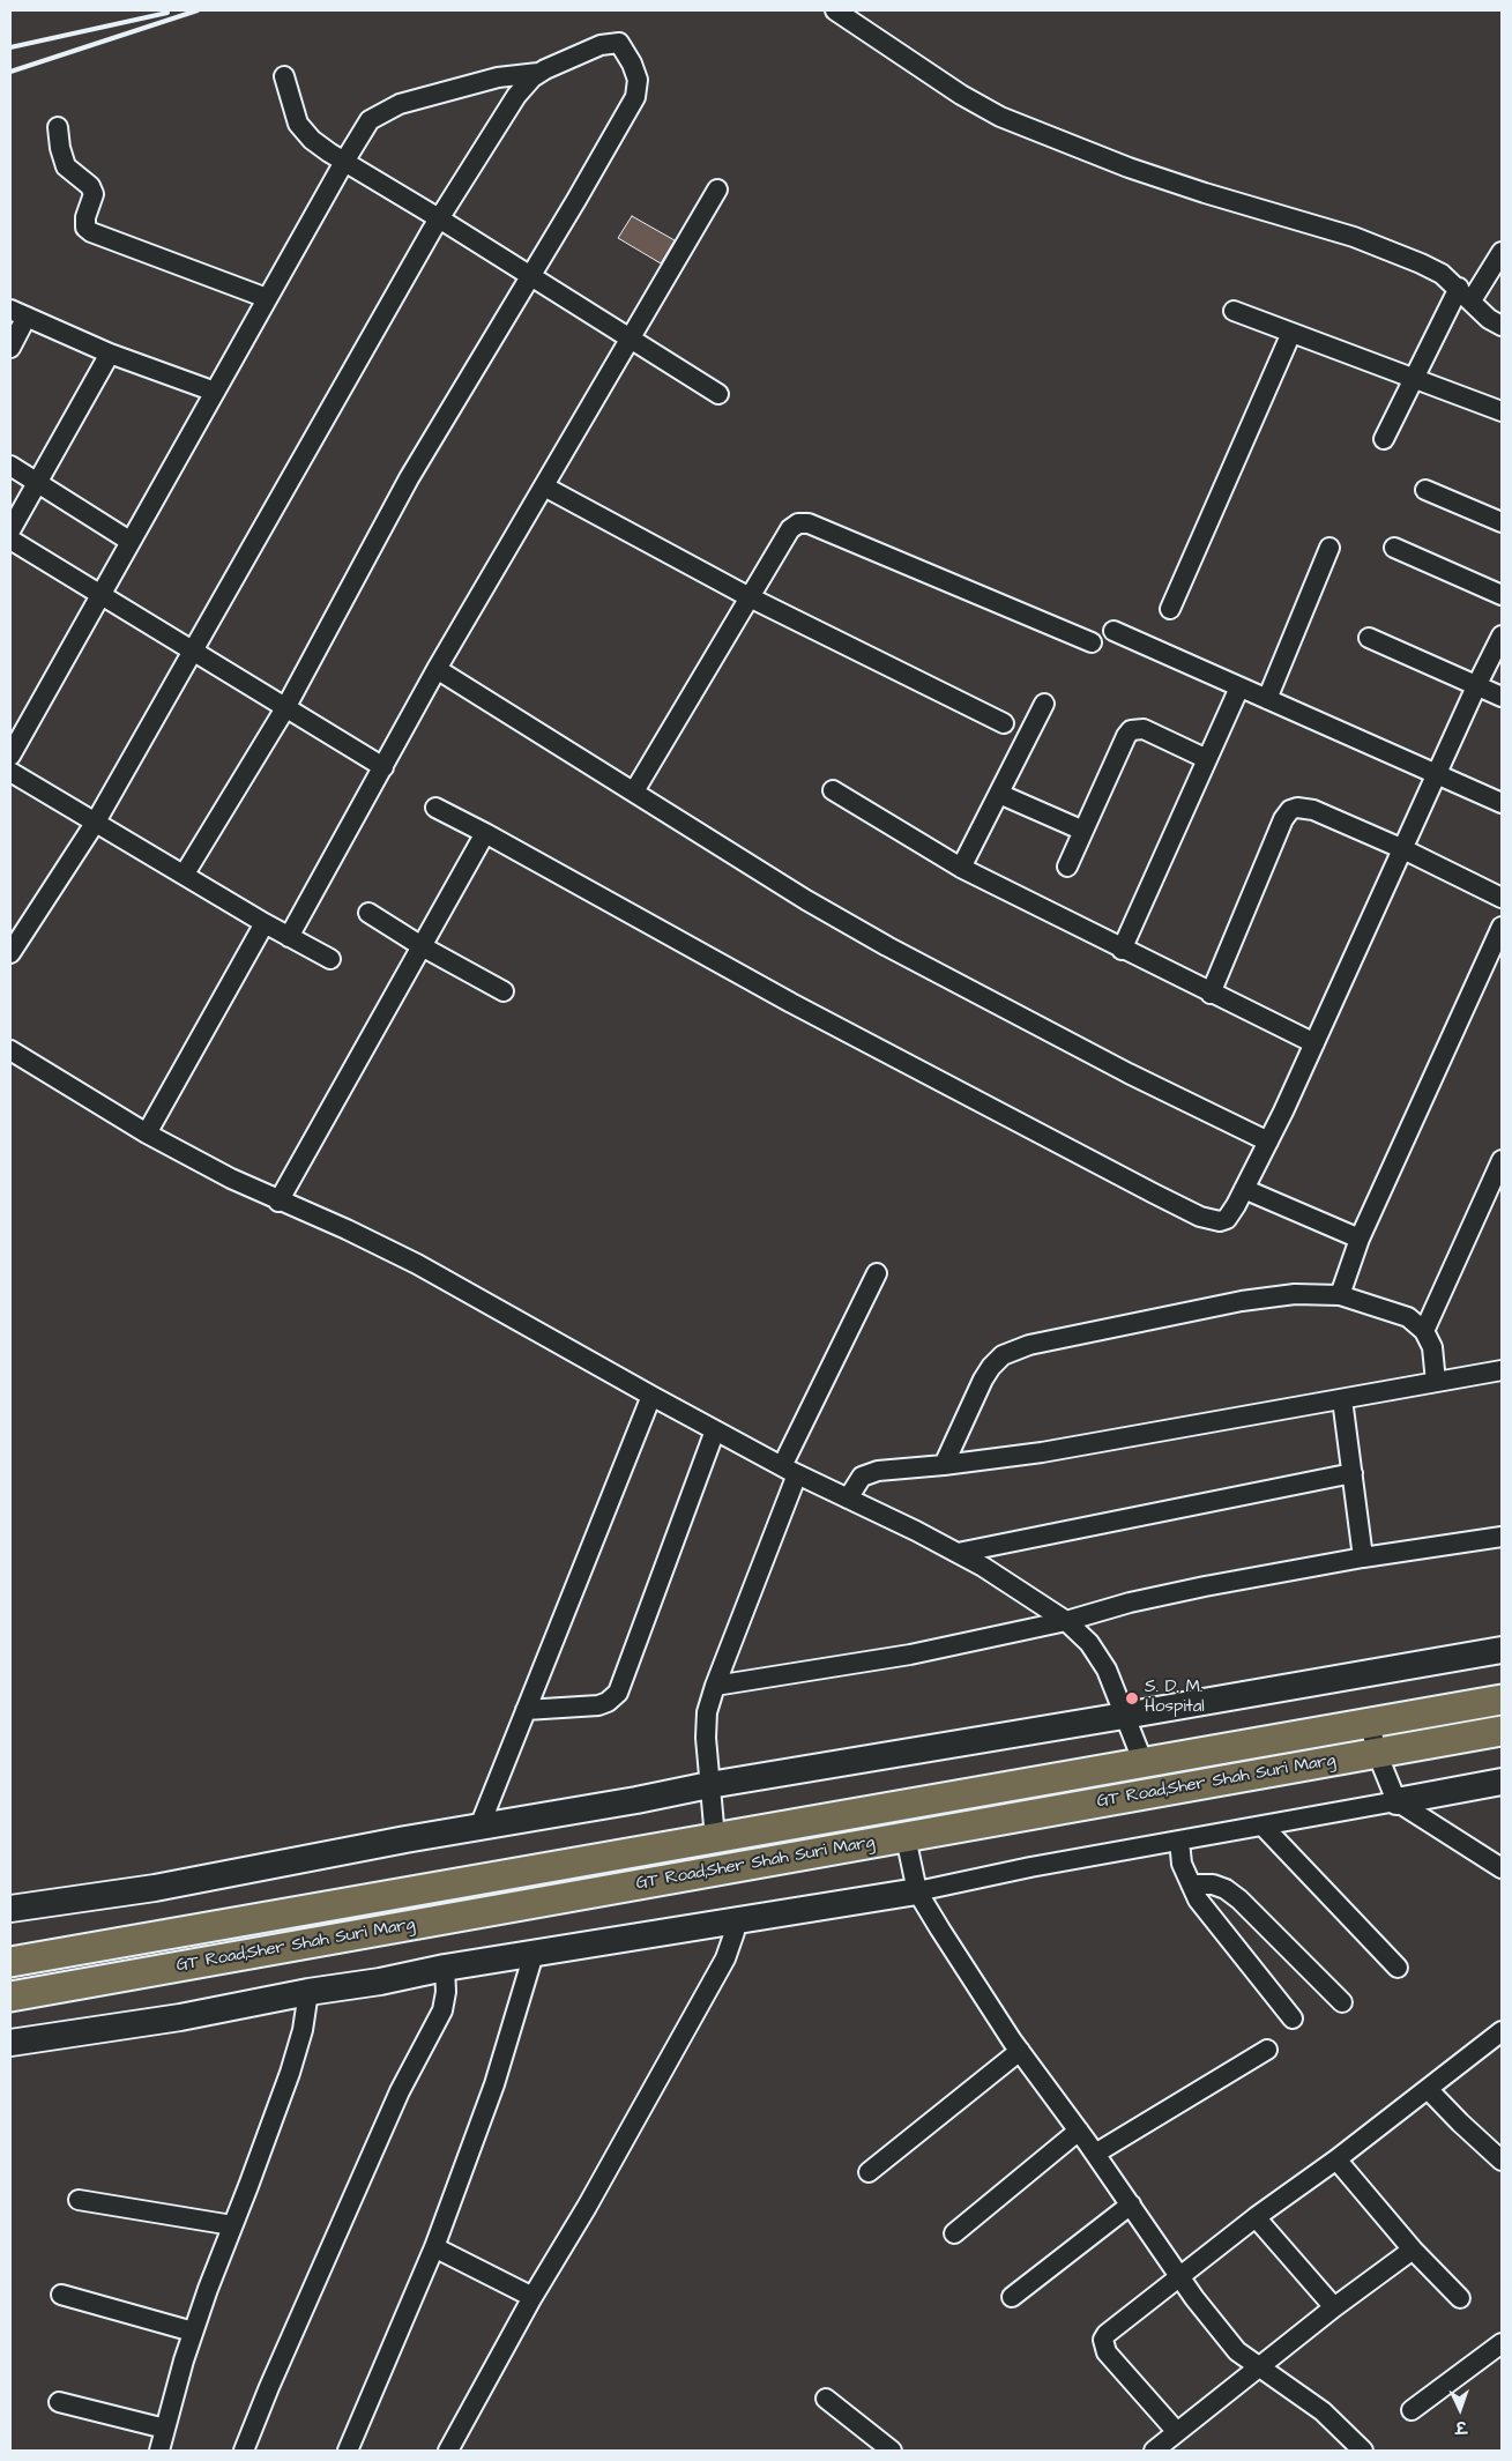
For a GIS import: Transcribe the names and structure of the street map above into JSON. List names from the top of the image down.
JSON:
{
  "streets": {
    "main road": ["GT Road;Sher Shah Suri Marg"]
  },
  "places": ["S. D. M. Hospital"],
  "north": "bottom"
}
